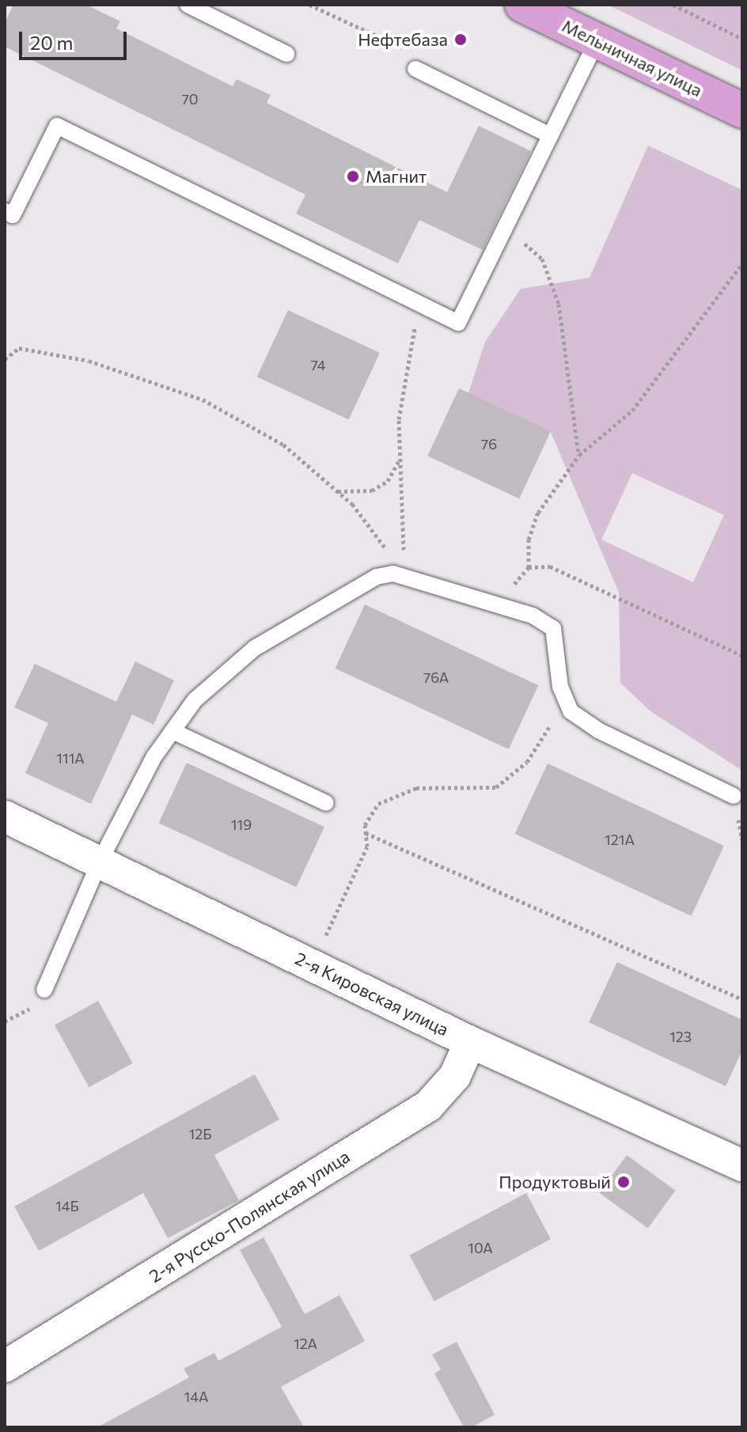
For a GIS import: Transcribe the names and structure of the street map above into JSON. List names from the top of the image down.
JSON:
{
  "streets": {
    "main road": ["Мельничная улица"],
    "street": ["2-я Кировская улица", "2-я Русско-Полянская улица"]
  },
  "crossings": [
    ["2-я Кировская улица", "2-я Русско-Полянская улица"]
  ],
  "places": ["Нефтебаза", "Магнит", "Продуктовый"],
  "house_numbers": [
    "70",
    "74",
    "76",
    "76А",
    "111А",
    "119",
    "121А",
    "123",
    "12Б",
    "14Б",
    "10А",
    "12А",
    "14А"
  ],
  "scale_bar": "20 m"
}
